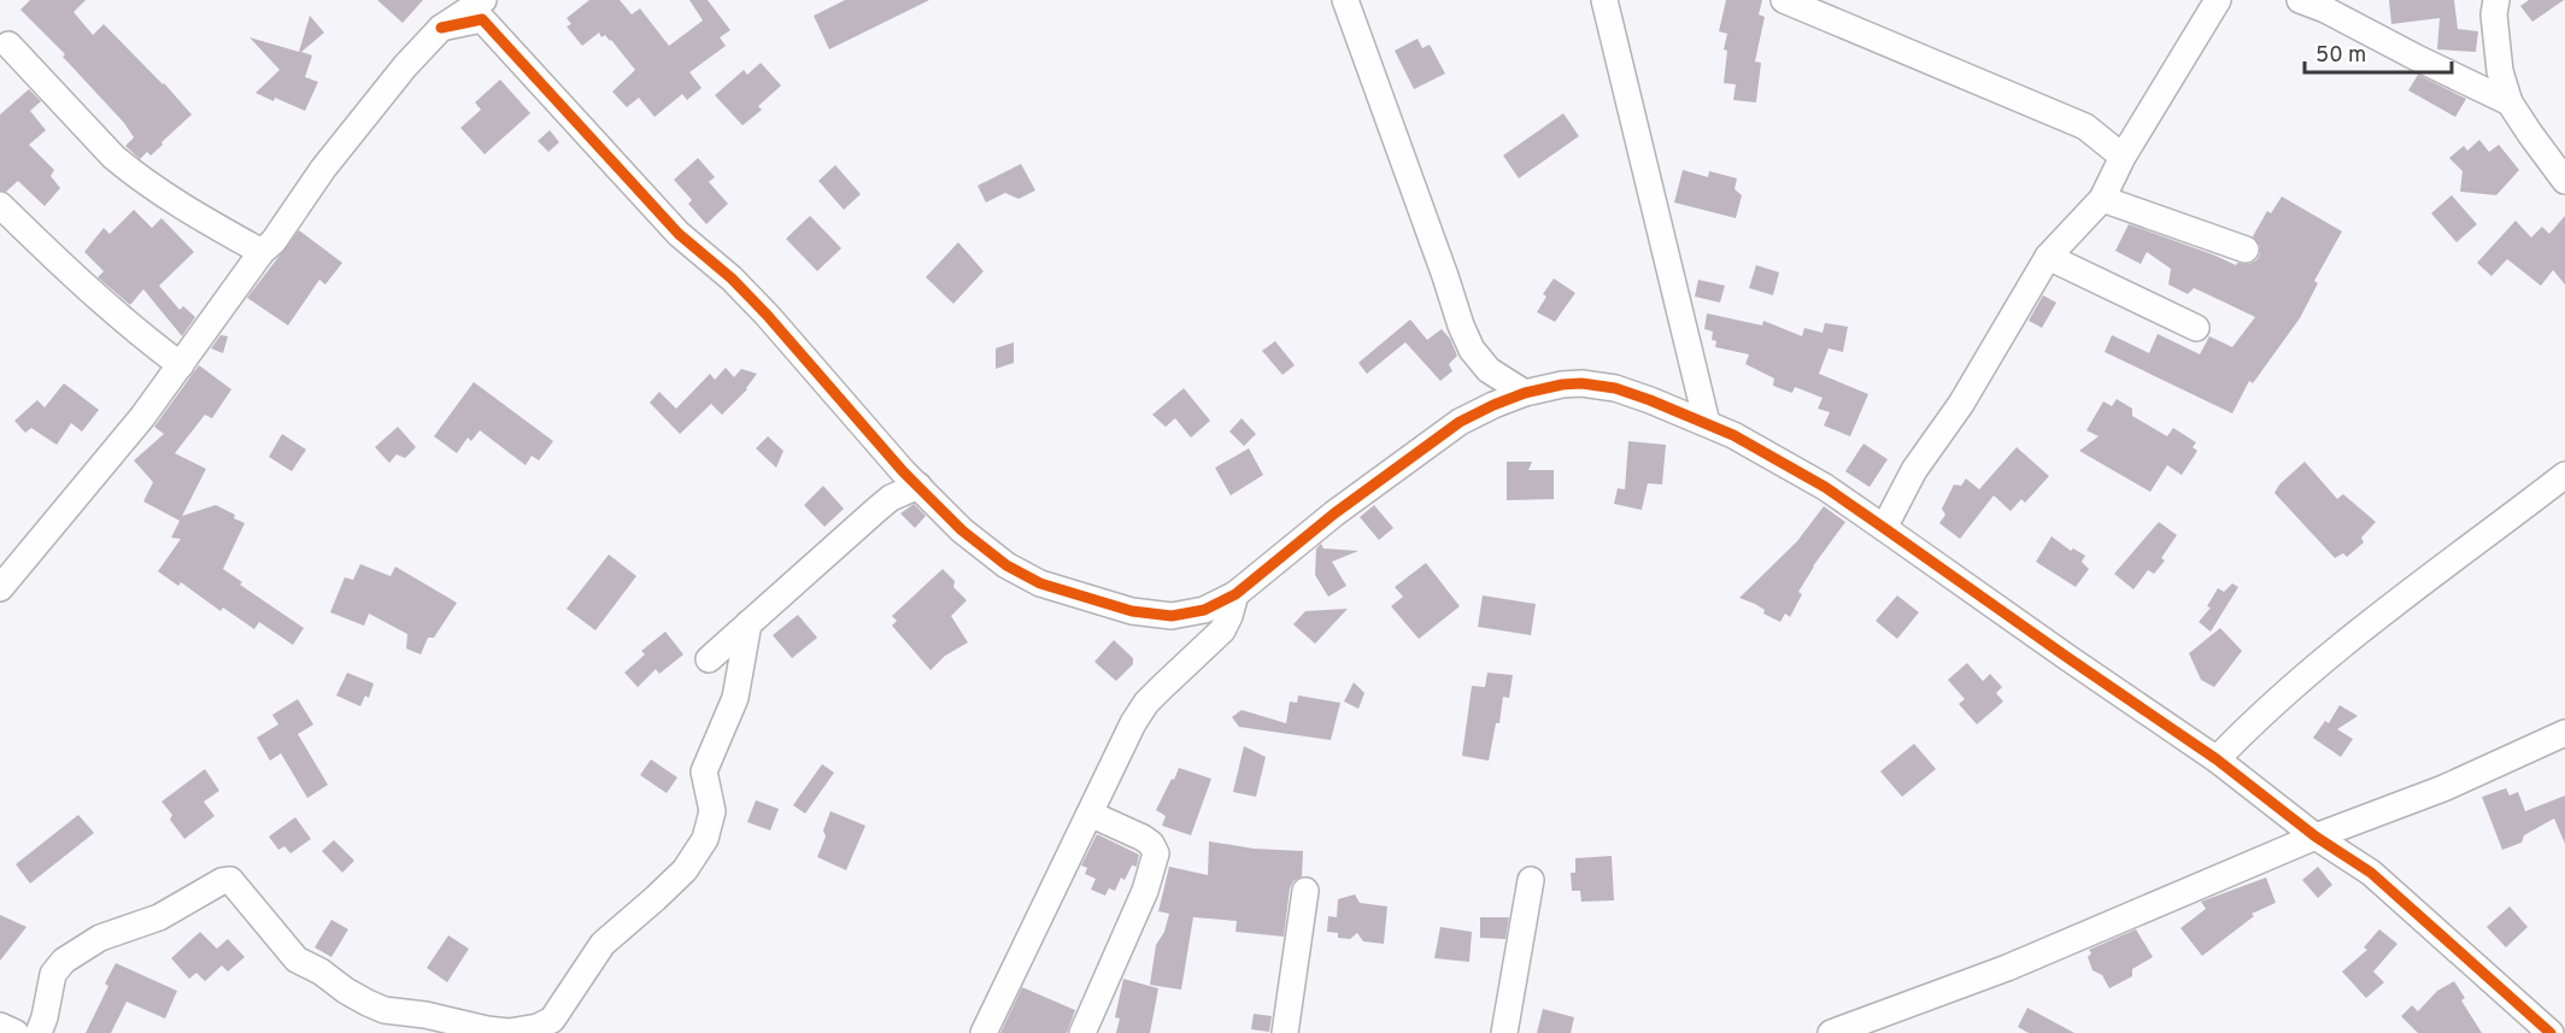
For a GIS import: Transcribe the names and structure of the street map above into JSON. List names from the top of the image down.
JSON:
{
  "scale_bar": "50 m"
}
